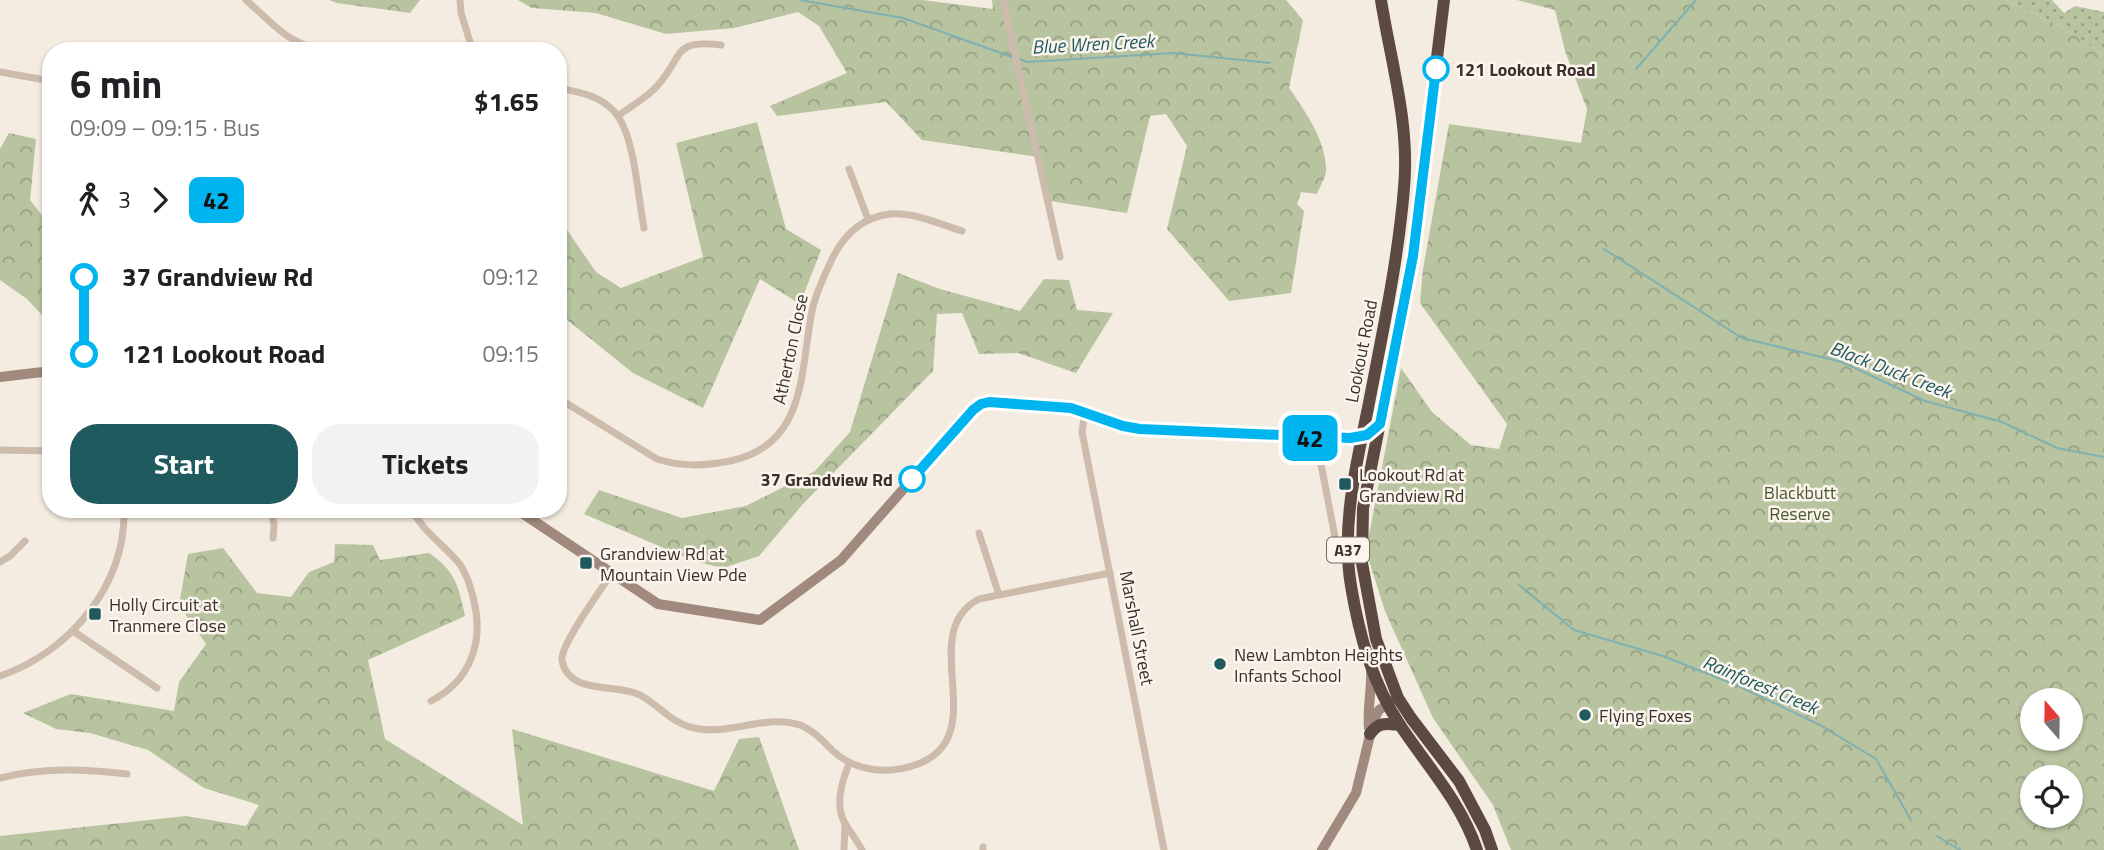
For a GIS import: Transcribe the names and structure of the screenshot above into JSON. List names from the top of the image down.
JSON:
{
  "streets": {
    "highway": ["Lookout Road", "A37"],
    "street": ["Atherton Close", "Marshall Street"]
  },
  "crossings": [
    ["Lookout Road", "A37"]
  ],
  "water": ["Blue Wren Creek", "Black Duck Creek", "Rainforest Creek"],
  "parks": ["Blackbutt Reserve"],
  "places": {
    "other": [
      "121 Lookout Road",
      "37 Grandview Rd",
      "New Lambton Heights Infants School",
      "Flying Foxes"
    ],
    "transit": ["Lookout Rd at Grandview Rd", "Grandview Rd at Mountain View Pde", "Holly Circuit at Tranmere Close"]
  },
  "lines": ["bus line 42"],
  "north": "top",
  "page": {
    "on_map": "42",
    "heading": ["6 min", "09:09 – 09:15 · Bus", "$1.65"],
    "legs": ["3", "42"],
    "list": [
      {
        "name": "37 Grandview Rd",
        "value": "09:12"
      },
      {
        "name": "121 Lookout Road",
        "value": "09:15"
      }
    ],
    "buttons": ["Start", "Tickets"]
  }
}
